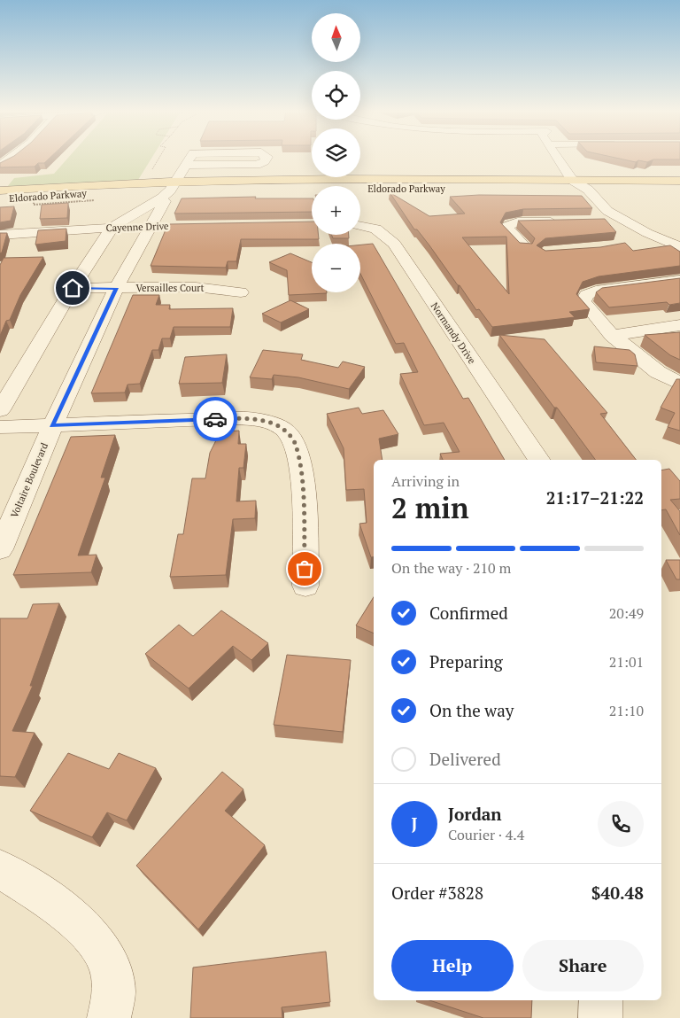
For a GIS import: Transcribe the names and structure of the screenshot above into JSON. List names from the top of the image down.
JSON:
{
  "streets": {
    "main road": ["Eldorado Parkway"],
    "street": [
      "Cayenne Drive",
      "Versailles Court",
      "Normandy Drive",
      "Voltaire Boulevard"
    ]
  },
  "crossings": [
    ["Eldorado Parkway", "Voltaire Boulevard"],
    ["Cayenne Drive", "Voltaire Boulevard"],
    ["Versailles Court", "Voltaire Boulevard"]
  ],
  "north": "top",
  "page": {
    "map_buttons": ["+", "−"],
    "heading": ["2 min", "Arriving in", "21:17–21:22"],
    "panel": [
      "Jordan",
      "Courier · 4.4",
      "Order #3828",
      "$40.48"
    ],
    "bar": "On the way · 210 m",
    "list": [
      ["Confirmed", "20:49"],
      ["Preparing", "21:01"],
      ["On the way", "21:10"],
      "Delivered"
    ],
    "round": "J",
    "buttons": ["Help", "Share"]
  }
}
